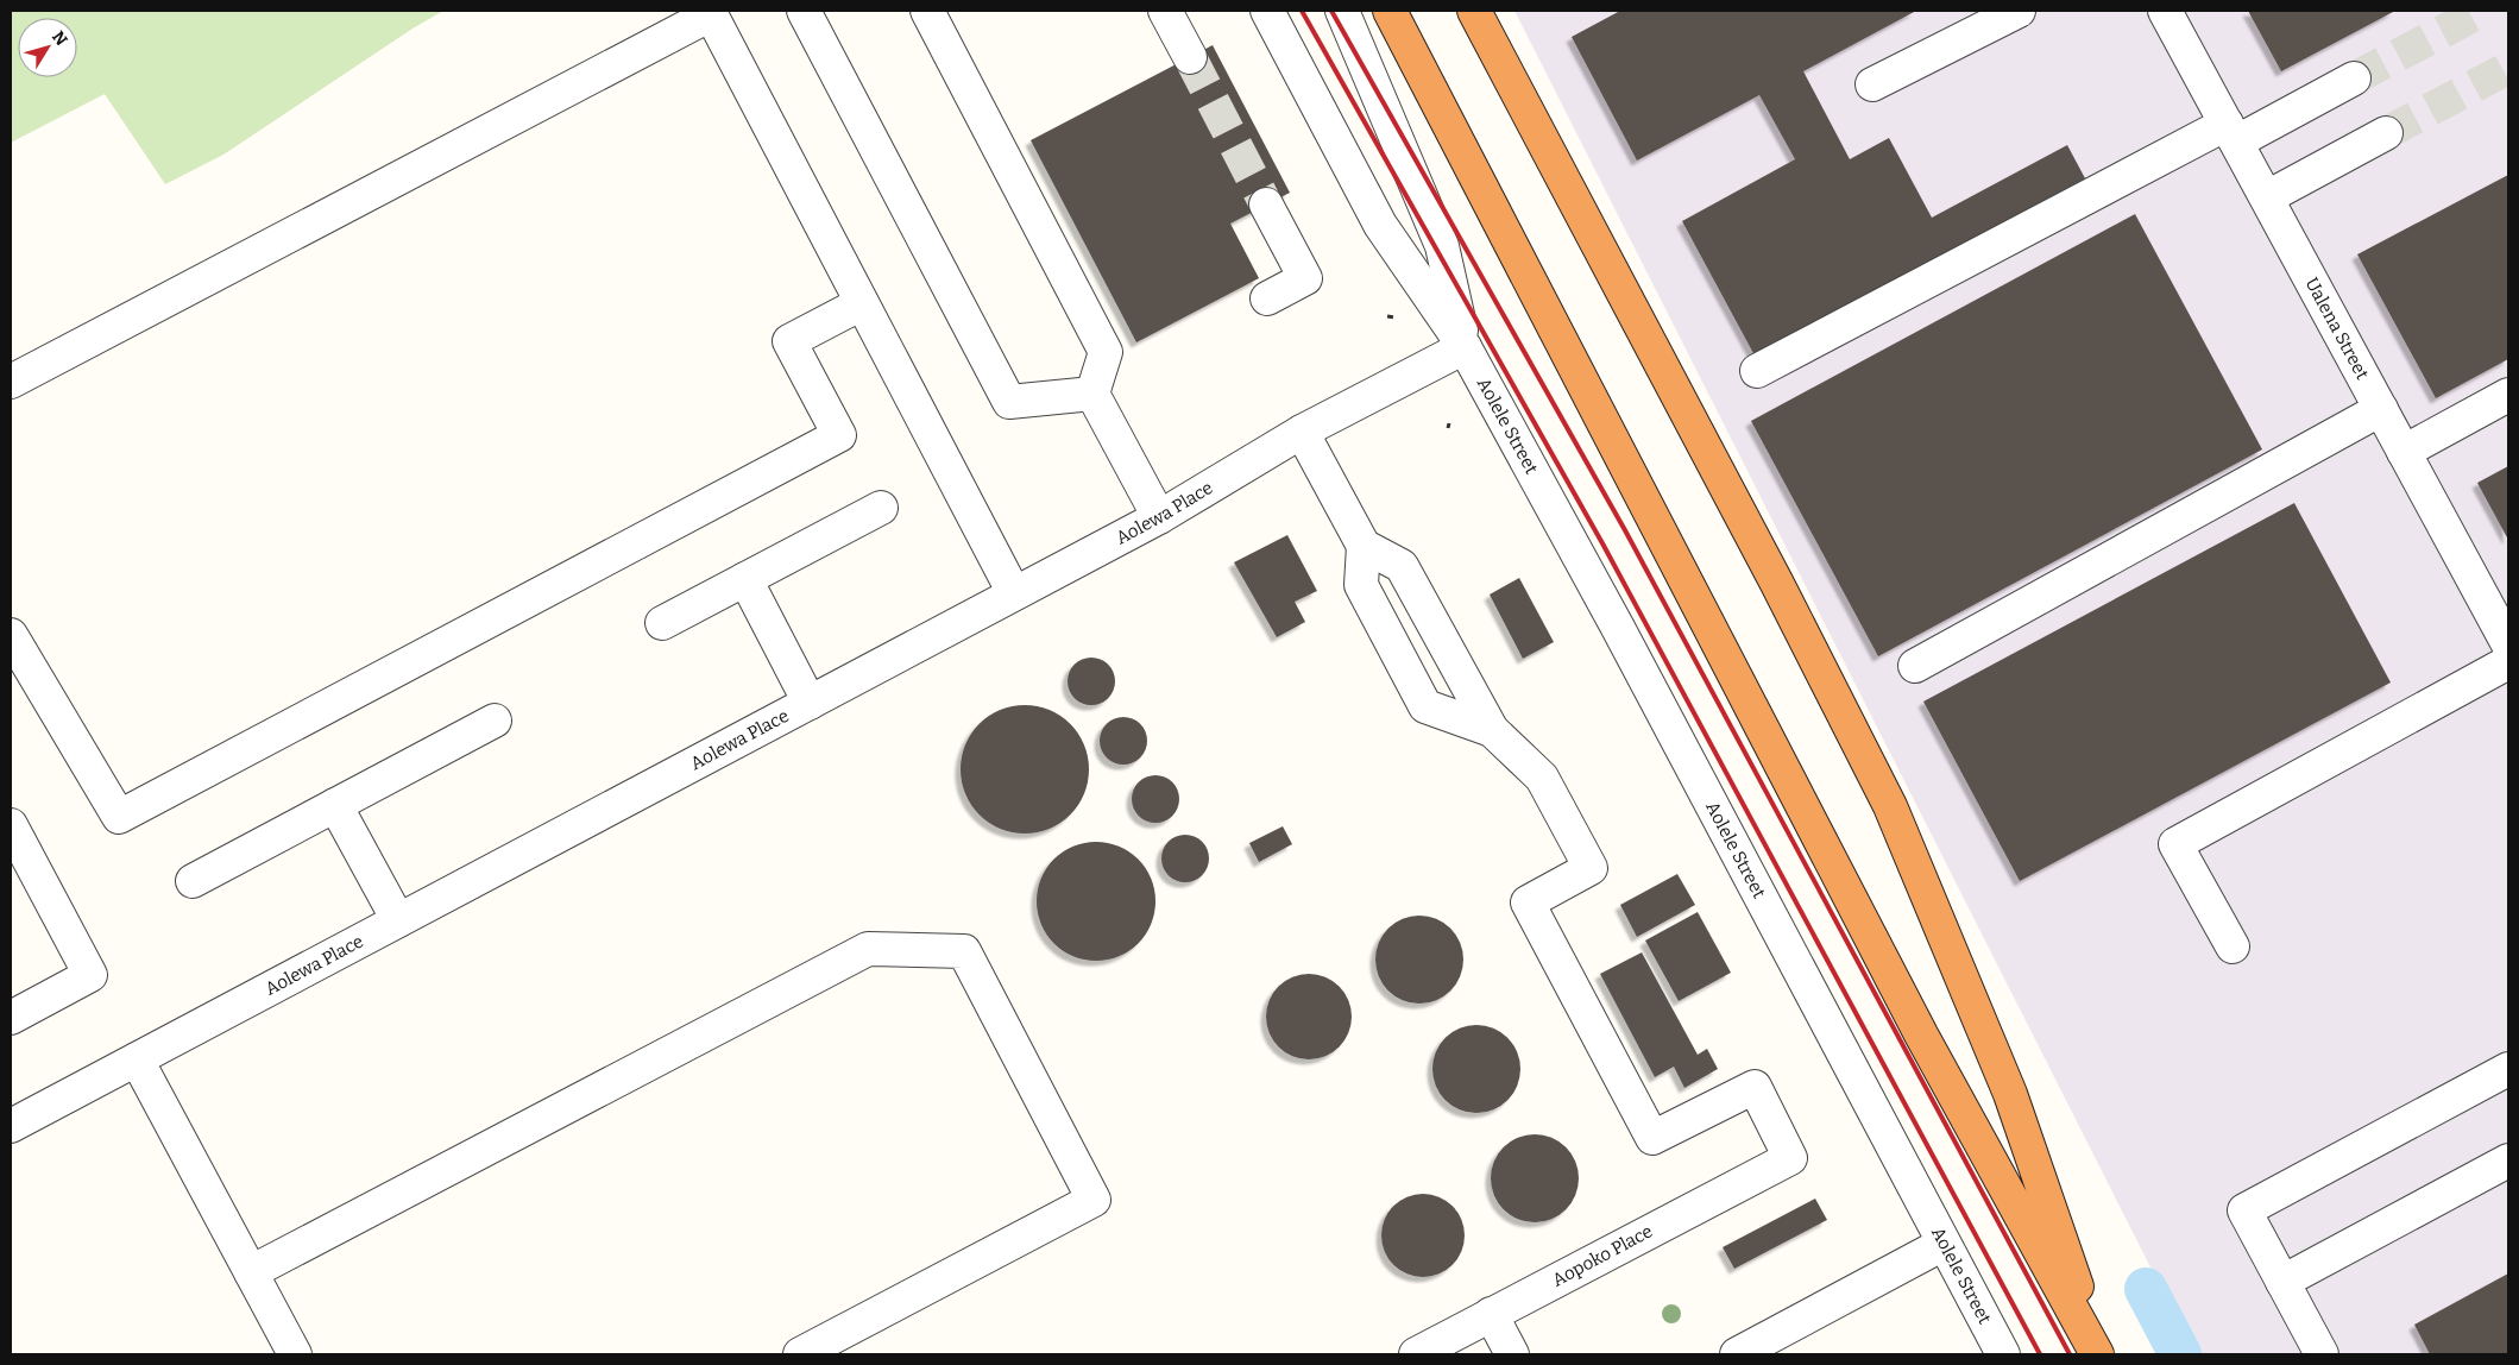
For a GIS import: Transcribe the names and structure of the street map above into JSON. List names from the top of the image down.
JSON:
{
  "streets": {
    "street": [
      "Ualena Street",
      "Aolele Street",
      "Aolewa Place",
      "Aopoko Place"
    ]
  },
  "crossings": [
    ["Aolele Street", "Aolewa Place"]
  ],
  "north": "top right"
}
